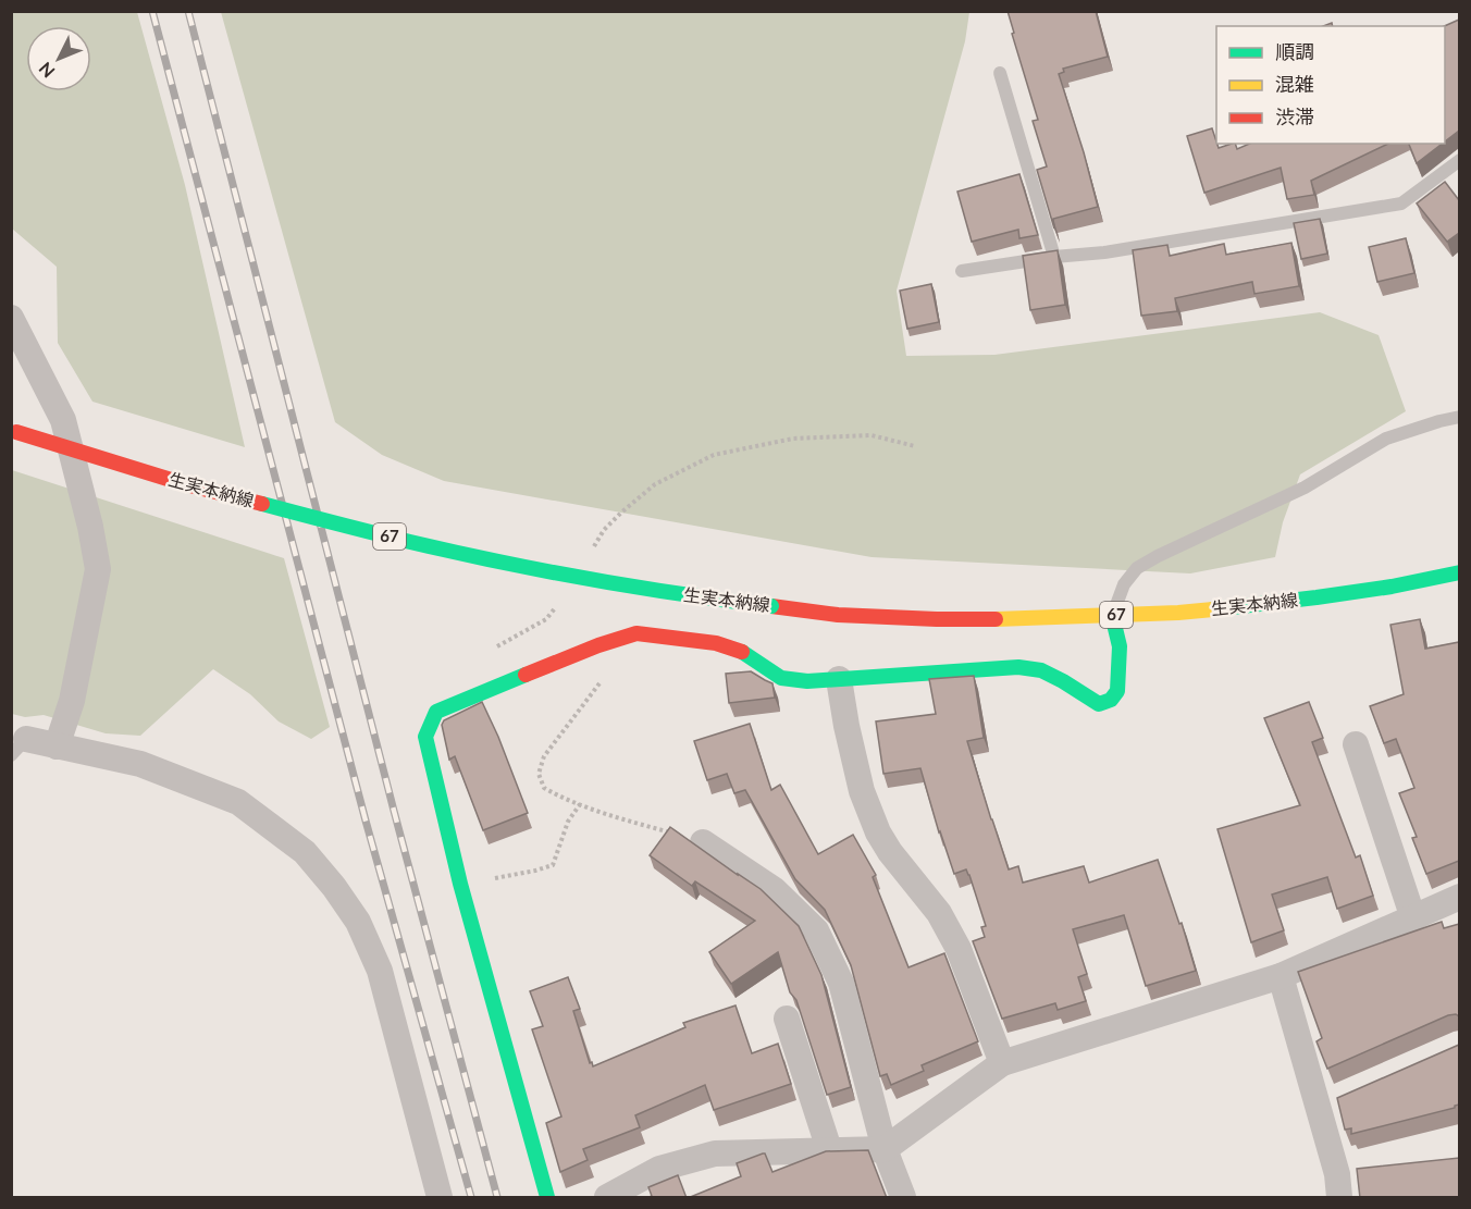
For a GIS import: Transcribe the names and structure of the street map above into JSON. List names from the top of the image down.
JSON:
{
  "streets": {
    "main road": ["生実本納線", "67"]
  },
  "legend": ["順調", "混雑", "渋滞"],
  "north": "bottom left"
}
